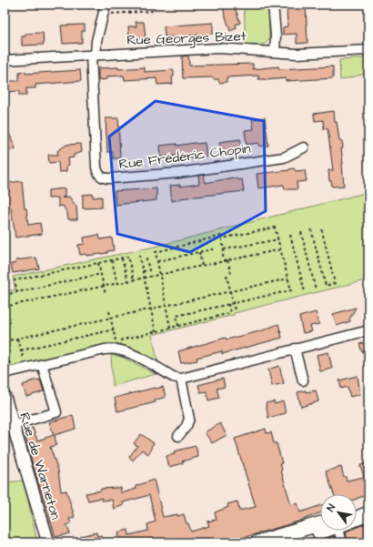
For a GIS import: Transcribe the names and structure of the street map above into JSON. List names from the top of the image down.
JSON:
{
  "streets": {
    "street": ["Rue Georges Bizet", "Rue Frédéric Chopin", "Rue de Warneton"]
  },
  "crossings": [
    ["Rue Georges Bizet", "Rue Frédéric Chopin"]
  ],
  "north": "top left"
}
